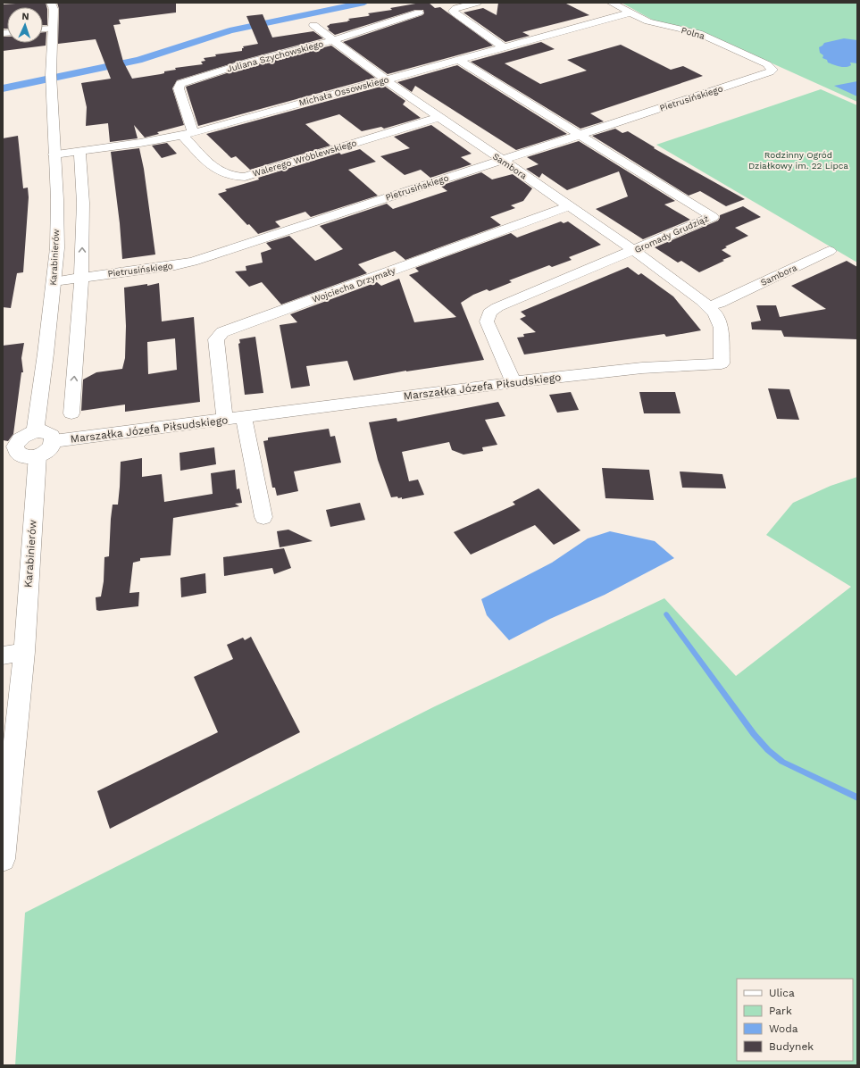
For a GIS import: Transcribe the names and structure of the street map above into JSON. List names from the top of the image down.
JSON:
{
  "streets": {
    "main road": ["Karabinierów"],
    "street": [
      "Polna",
      "Juliana Szychowskiego",
      "Michała Ossowskiego",
      "Pietrusińskiego",
      "Walerego Wróblewskiego",
      "Sambora",
      "Gromady Grudziąż",
      "Wojciecha Drzymały",
      "Marszałka Józefa Piłsudskiego"
    ]
  },
  "crossings": [
    ["Polna", "Michała Ossowskiego"],
    ["Polna", "Pietrusińskiego"],
    ["Juliana Szychowskiego", "Michała Ossowskiego"],
    ["Juliana Szychowskiego", "Walerego Wróblewskiego"],
    ["Juliana Szychowskiego", "Sambora"],
    ["Michała Ossowskiego", "Walerego Wróblewskiego"],
    ["Michała Ossowskiego", "Sambora"],
    ["Michała Ossowskiego", "Gromady Grudziąż"],
    ["Michała Ossowskiego", "Karabinierów"],
    ["Pietrusińskiego", "Sambora"],
    ["Pietrusińskiego", "Gromady Grudziąż"],
    ["Pietrusińskiego", "Karabinierów"],
    ["Walerego Wróblewskiego", "Sambora"],
    ["Sambora", "Gromady Grudziąż"],
    ["Sambora", "Wojciecha Drzymały"],
    ["Sambora", "Marszałka Józefa Piłsudskiego"],
    ["Gromady Grudziąż", "Marszałka Józefa Piłsudskiego"],
    ["Wojciecha Drzymały", "Marszałka Józefa Piłsudskiego"]
  ],
  "parks": ["Rodzinny Ogród Działkowy im. 22 Lipca"],
  "legend": [
    "Ulica",
    "Park",
    "Woda",
    "Budynek"
  ],
  "north": "top"
}
